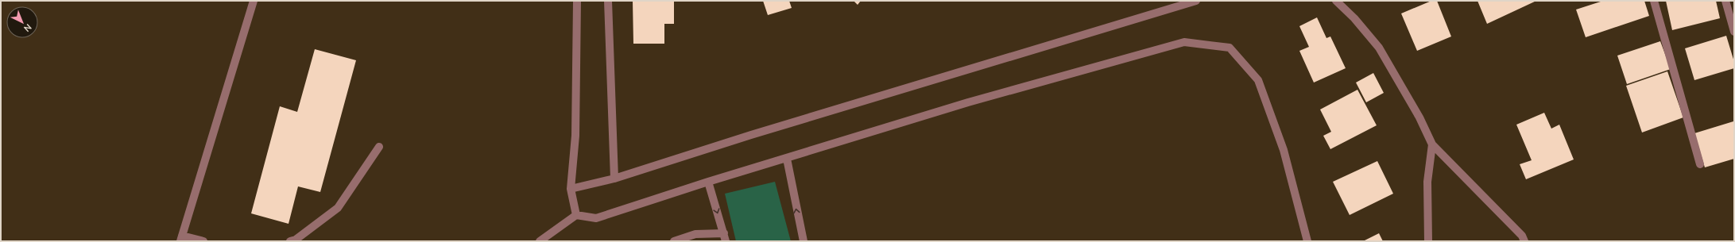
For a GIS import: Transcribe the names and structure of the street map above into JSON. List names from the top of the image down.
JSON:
{
  "north": "bottom right"
}
